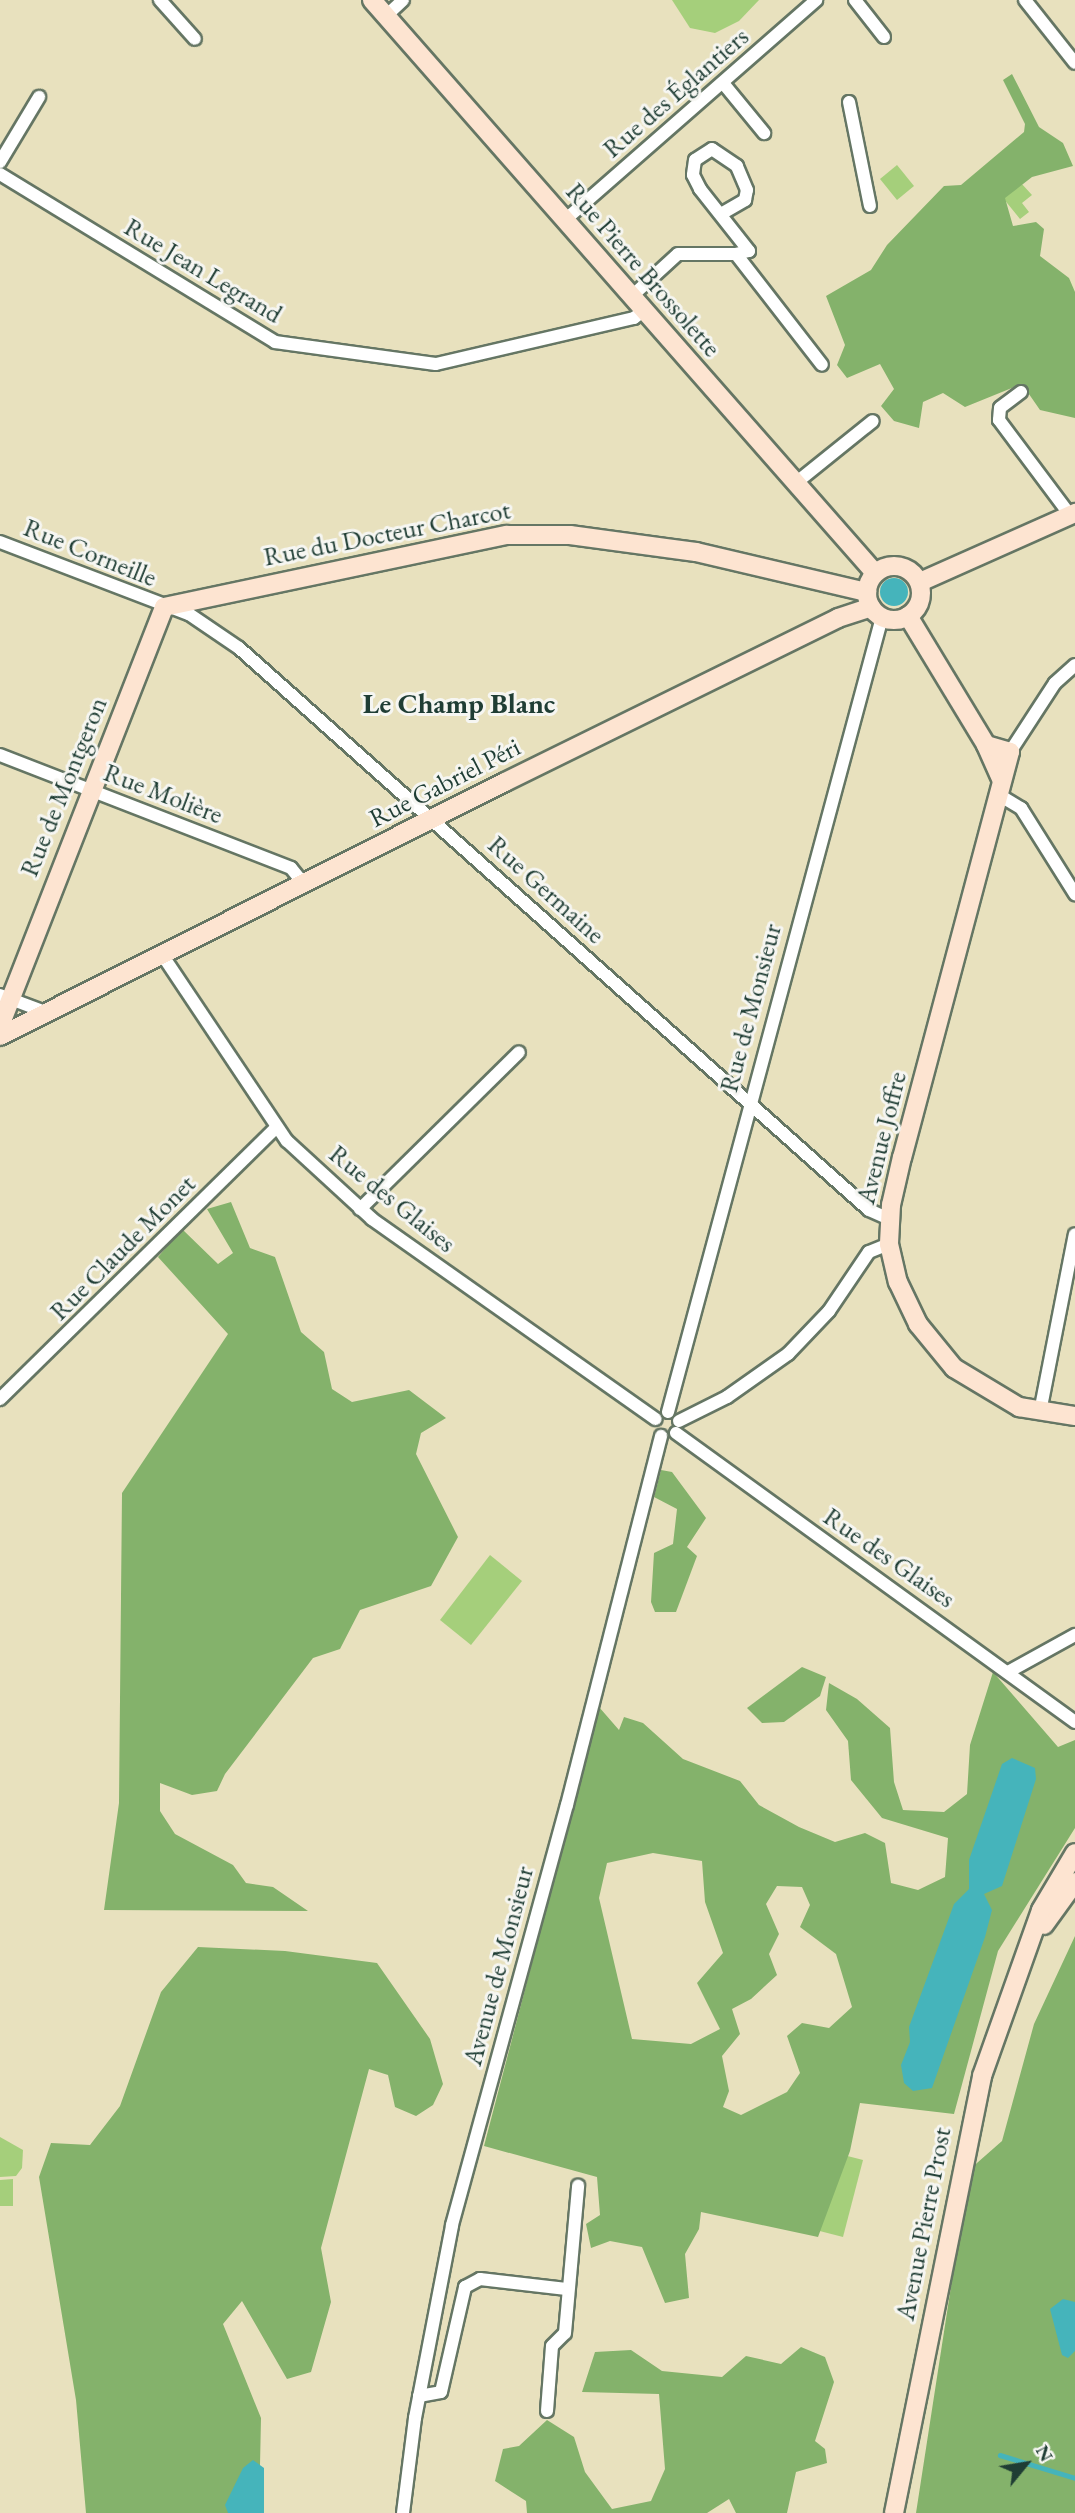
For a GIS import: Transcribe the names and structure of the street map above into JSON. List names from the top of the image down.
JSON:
{
  "streets": {
    "street": [
      "Rue des Églantiers",
      "Rue Pierre Brossolette",
      "Rue Jean Legrand",
      "Rue du Docteur Charcot",
      "Rue Corneille",
      "Rue Gabriel Péri",
      "Rue de Montgeron",
      "Rue Molière",
      "Rue Germaine",
      "Rue de Monsieur",
      "Avenue Joffre",
      "Rue des Glaises",
      "Rue Claude Monet",
      "Avenue de Monsieur",
      "Avenue Pierre Prost"
    ]
  },
  "crossings": [
    ["Rue des Églantiers", "Rue Pierre Brossolette"],
    ["Rue Pierre Brossolette", "Rue Jean Legrand"],
    ["Rue Pierre Brossolette", "Rue du Docteur Charcot"],
    ["Rue Pierre Brossolette", "Rue Gabriel Péri"],
    ["Rue Pierre Brossolette", "Rue de Monsieur"],
    ["Rue du Docteur Charcot", "Rue Corneille"],
    ["Rue du Docteur Charcot", "Rue Gabriel Péri"],
    ["Rue du Docteur Charcot", "Rue de Montgeron"],
    ["Rue du Docteur Charcot", "Rue Germaine"],
    ["Rue du Docteur Charcot", "Rue de Monsieur"],
    ["Rue Corneille", "Rue de Montgeron"],
    ["Rue Corneille", "Rue Germaine"],
    ["Rue Gabriel Péri", "Rue Molière"],
    ["Rue Gabriel Péri", "Rue Germaine"],
    ["Rue Gabriel Péri", "Rue de Monsieur"],
    ["Rue Gabriel Péri", "Rue des Glaises"],
    ["Rue de Montgeron", "Rue Molière"],
    ["Rue de Montgeron", "Rue Germaine"],
    ["Rue Germaine", "Rue de Monsieur"],
    ["Rue Germaine", "Avenue Joffre"],
    ["Rue de Monsieur", "Rue des Glaises"],
    ["Rue des Glaises", "Rue Claude Monet"]
  ],
  "districts": ["Le Champ Blanc"],
  "north": "top right"
}
